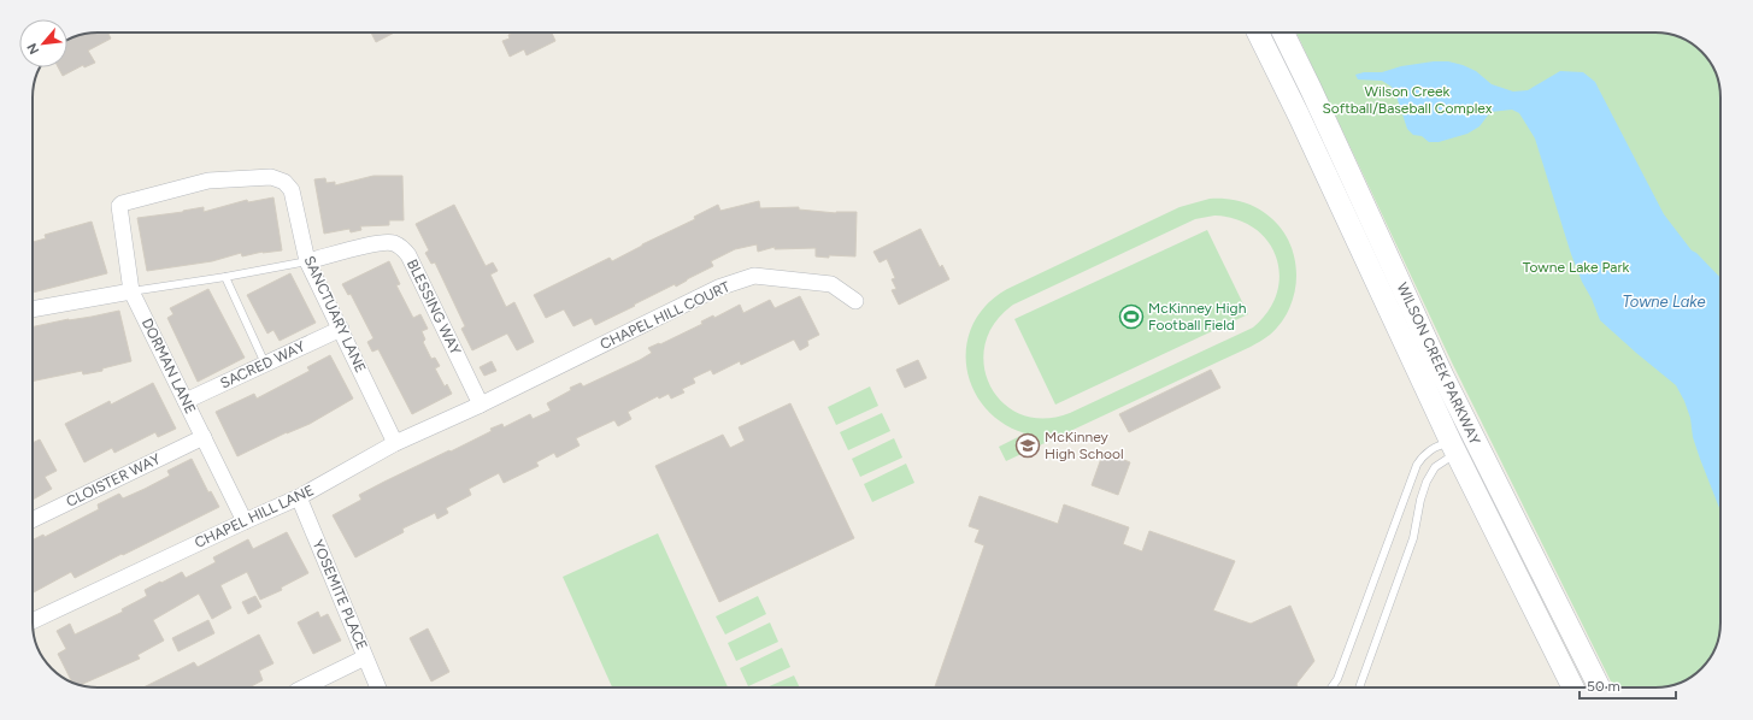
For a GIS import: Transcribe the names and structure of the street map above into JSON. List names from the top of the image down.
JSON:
{
  "streets": {
    "main road": ["WILSON CREEK PARKWAY"],
    "street": [
      "BLESSING WAY",
      "SANCTUARY LANE",
      "CHAPEL HILL COURT",
      "SACRED WAY",
      "DORMAN LANE",
      "CLOISTER WAY",
      "CHAPEL HILL LANE",
      "YOSEMITE PLACE"
    ]
  },
  "crossings": [
    ["BLESSING WAY", "SANCTUARY LANE"],
    ["BLESSING WAY", "CHAPEL HILL COURT"],
    ["BLESSING WAY", "CHAPEL HILL LANE"],
    ["SANCTUARY LANE", "SACRED WAY"],
    ["SANCTUARY LANE", "DORMAN LANE"],
    ["SANCTUARY LANE", "CHAPEL HILL LANE"],
    ["CHAPEL HILL COURT", "CHAPEL HILL LANE"],
    ["SACRED WAY", "DORMAN LANE"],
    ["DORMAN LANE", "CLOISTER WAY"],
    ["DORMAN LANE", "CHAPEL HILL LANE"],
    ["CHAPEL HILL LANE", "YOSEMITE PLACE"]
  ],
  "water": ["Towne Lake"],
  "parks": ["Wilson Creek Softball/Baseball Complex", "Towne Lake Park"],
  "places": {
    "sports": ["McKinney High Football Field"],
    "school or university": ["McKinney High School"]
  },
  "scale_bar": "50 m",
  "north": "bottom left"
}
